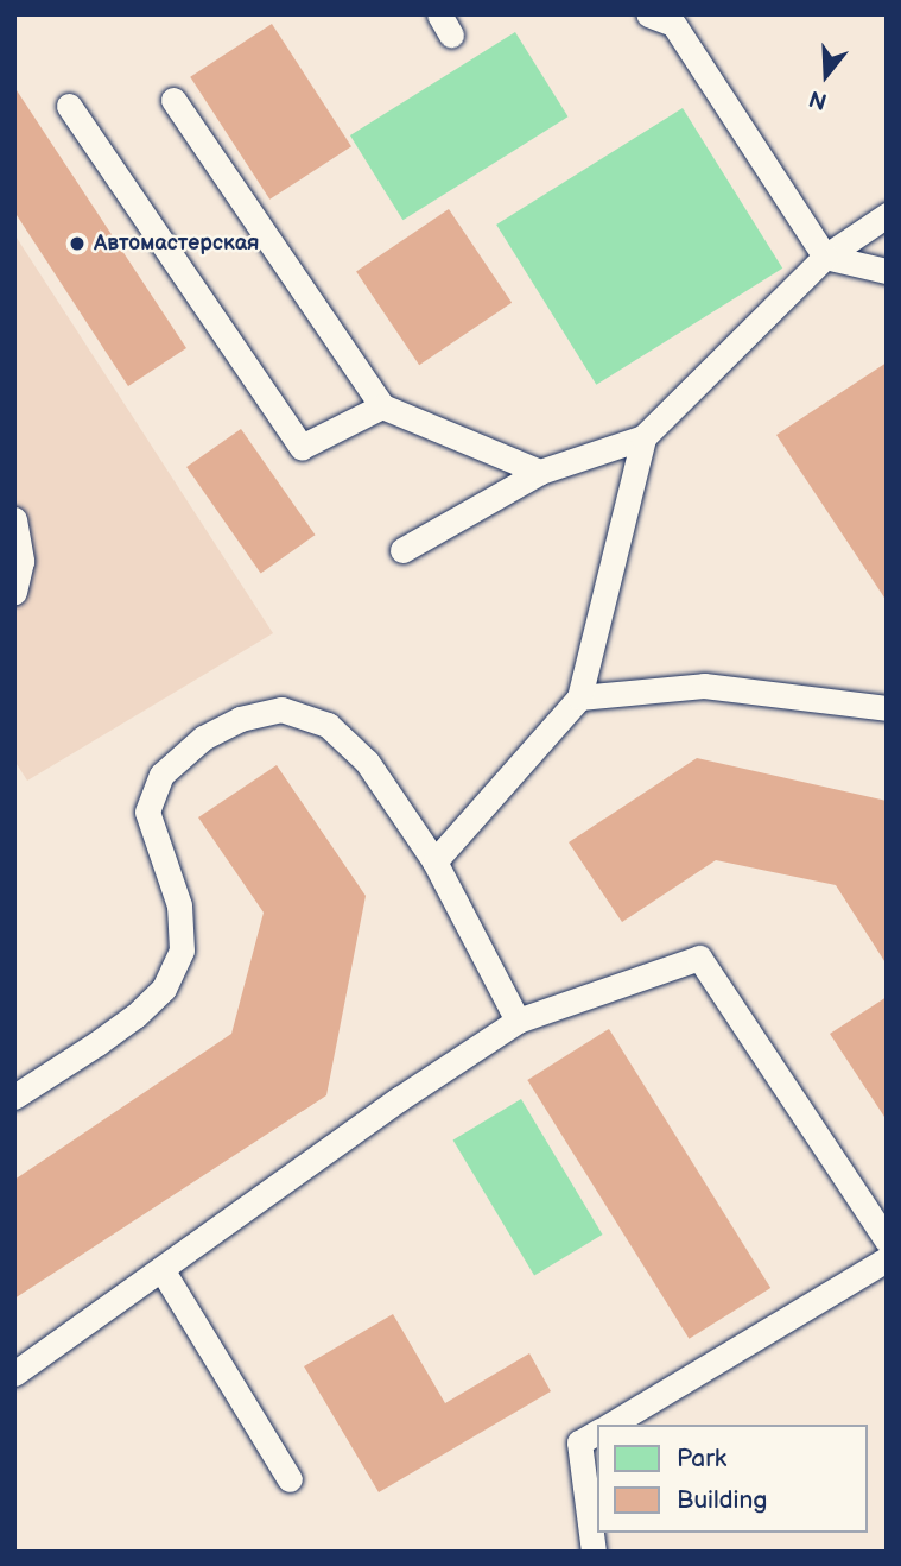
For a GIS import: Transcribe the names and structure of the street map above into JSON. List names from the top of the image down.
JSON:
{
  "places": ["Автомастерская"],
  "legend": ["Park", "Building"],
  "north": "bottom"
}
